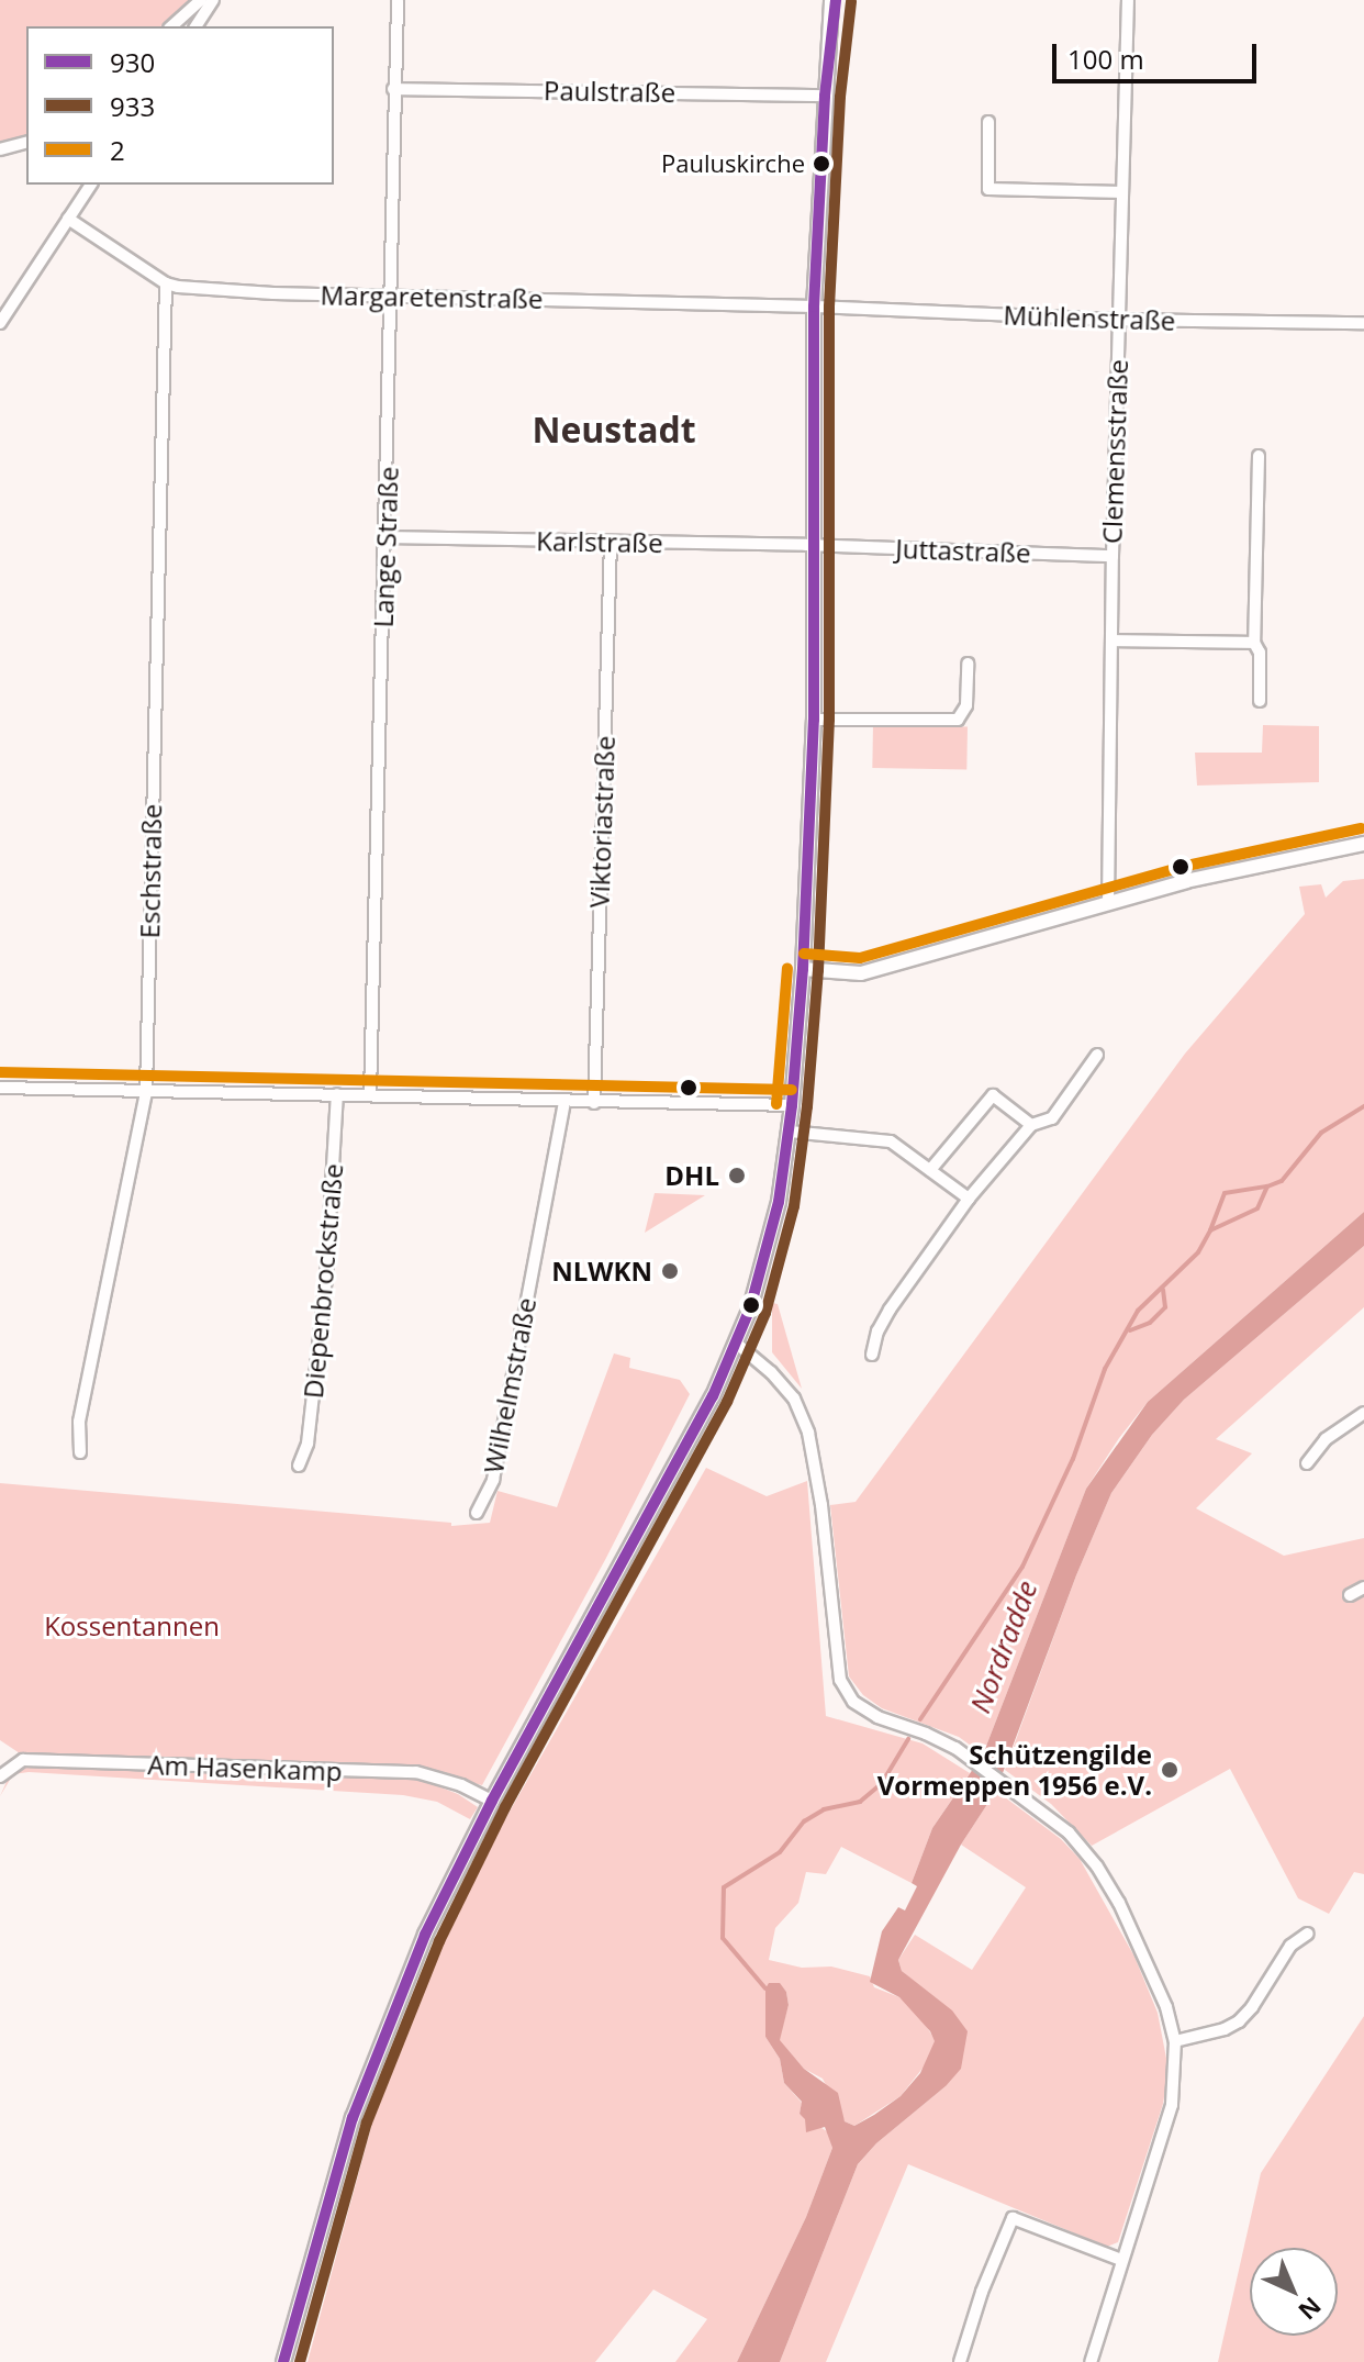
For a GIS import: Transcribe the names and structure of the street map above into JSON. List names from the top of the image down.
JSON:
{
  "streets": {
    "street": [
      "Paulstraße",
      "Margaretenstraße",
      "Mühlenstraße",
      "Clemensstraße",
      "Karlstraße",
      "Lange Straße",
      "Juttastraße",
      "Viktoriastraße",
      "Eschstraße",
      "Diepenbrockstraße",
      "Wilhelmstraße",
      "Am Hasenkamp"
    ]
  },
  "crossings": [
    ["Paulstraße", "Lange Straße"],
    ["Margaretenstraße", "Mühlenstraße"],
    ["Margaretenstraße", "Lange Straße"],
    ["Margaretenstraße", "Eschstraße"],
    ["Mühlenstraße", "Clemensstraße"],
    ["Clemensstraße", "Juttastraße"],
    ["Karlstraße", "Lange Straße"],
    ["Karlstraße", "Juttastraße"],
    ["Karlstraße", "Viktoriastraße"]
  ],
  "districts": ["Neustadt"],
  "water": ["Nordradde"],
  "parks": ["Kossentannen"],
  "places": [
    "Pauluskirche",
    "DHL",
    "NLWKN",
    "Schützengilde Vormeppen 1956 e.V."
  ],
  "lines": ["transit line 930", "transit line 933", "transit line 2"],
  "legend": ["930", "933", "2"],
  "scale_bar": "100 m",
  "north": "bottom right"
}
